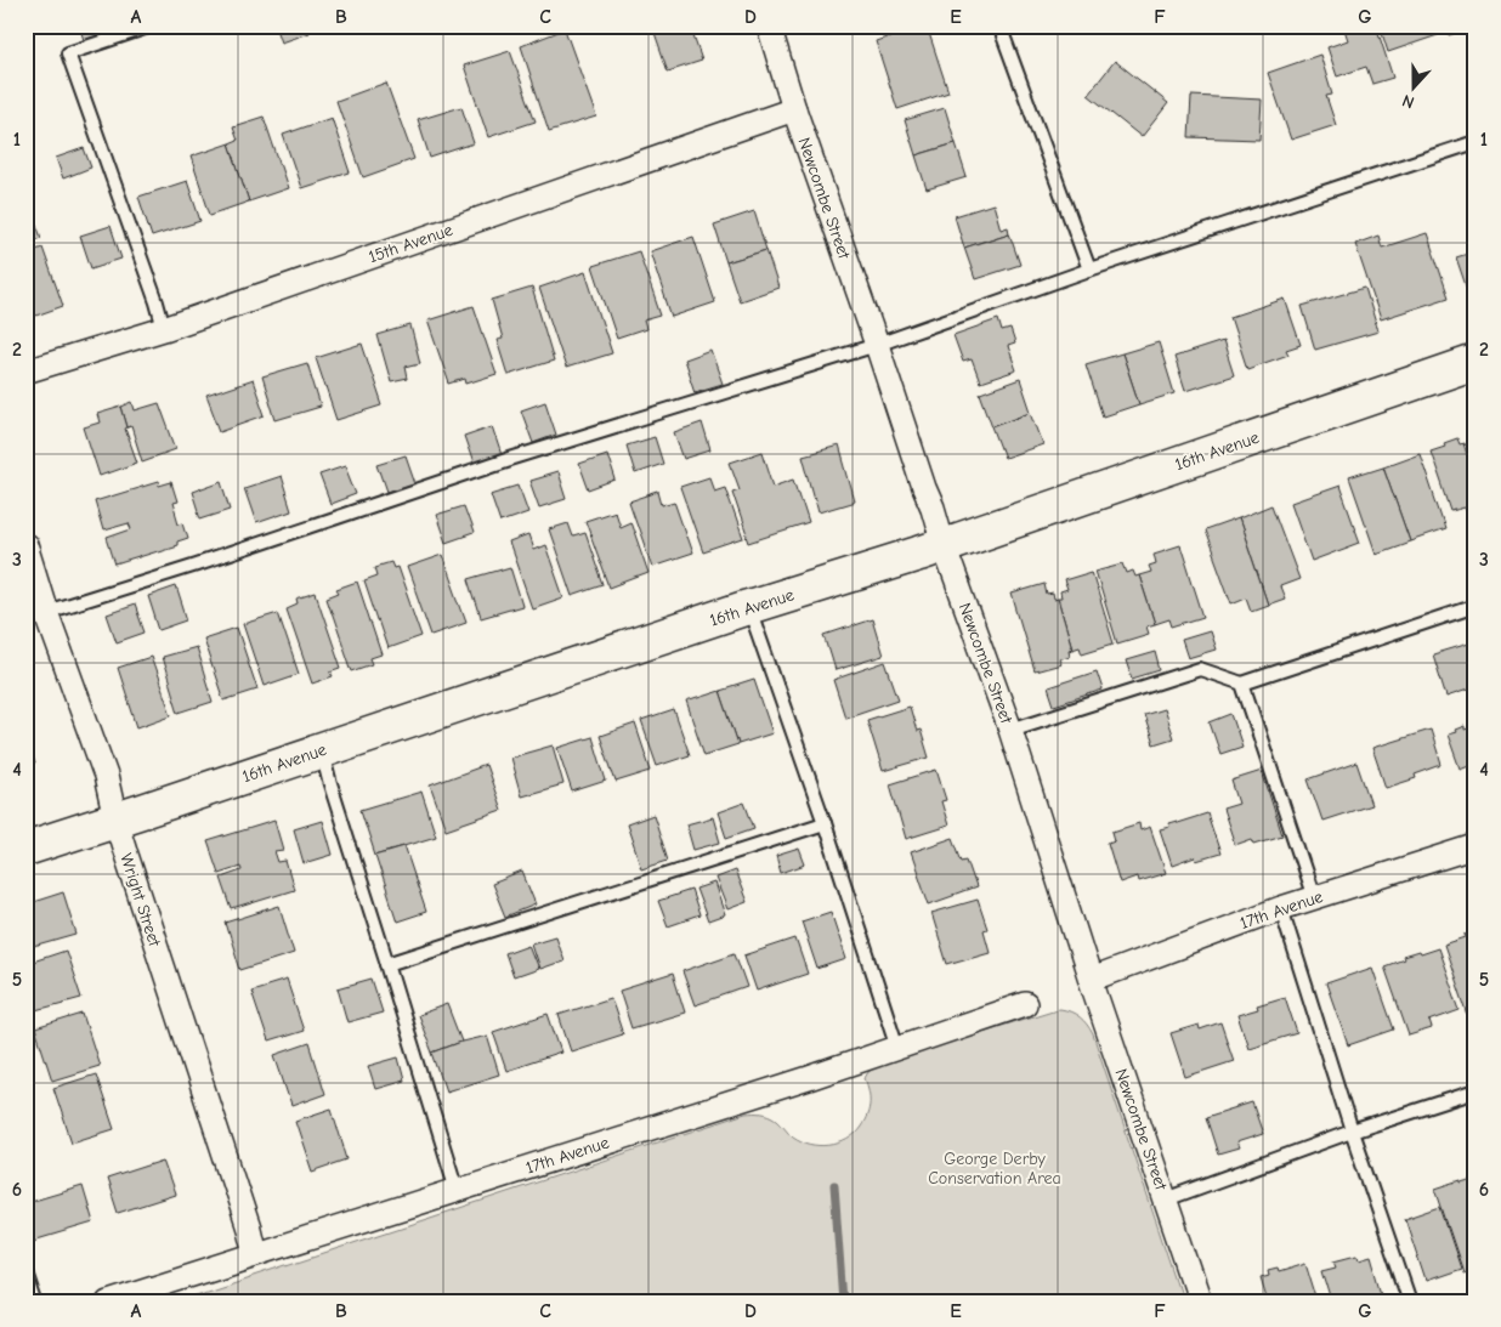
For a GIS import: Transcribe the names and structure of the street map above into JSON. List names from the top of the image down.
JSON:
{
  "streets": {
    "street": [
      "Newcombe Street",
      "15th Avenue",
      "16th Avenue",
      "Wright Street",
      "17th Avenue"
    ]
  },
  "crossings": [
    ["Newcombe Street", "15th Avenue"],
    ["Newcombe Street", "16th Avenue"],
    ["Newcombe Street", "17th Avenue"],
    ["16th Avenue", "Wright Street"],
    ["Wright Street", "17th Avenue"]
  ],
  "parks": ["George Derby Conservation Area"],
  "north": "bottom",
  "grid": {
    "columns": [
      "A",
      "B",
      "C",
      "D",
      "E",
      "F",
      "G"
    ],
    "rows": [
      "1",
      "2",
      "3",
      "4",
      "5",
      "6"
    ]
  }
}
